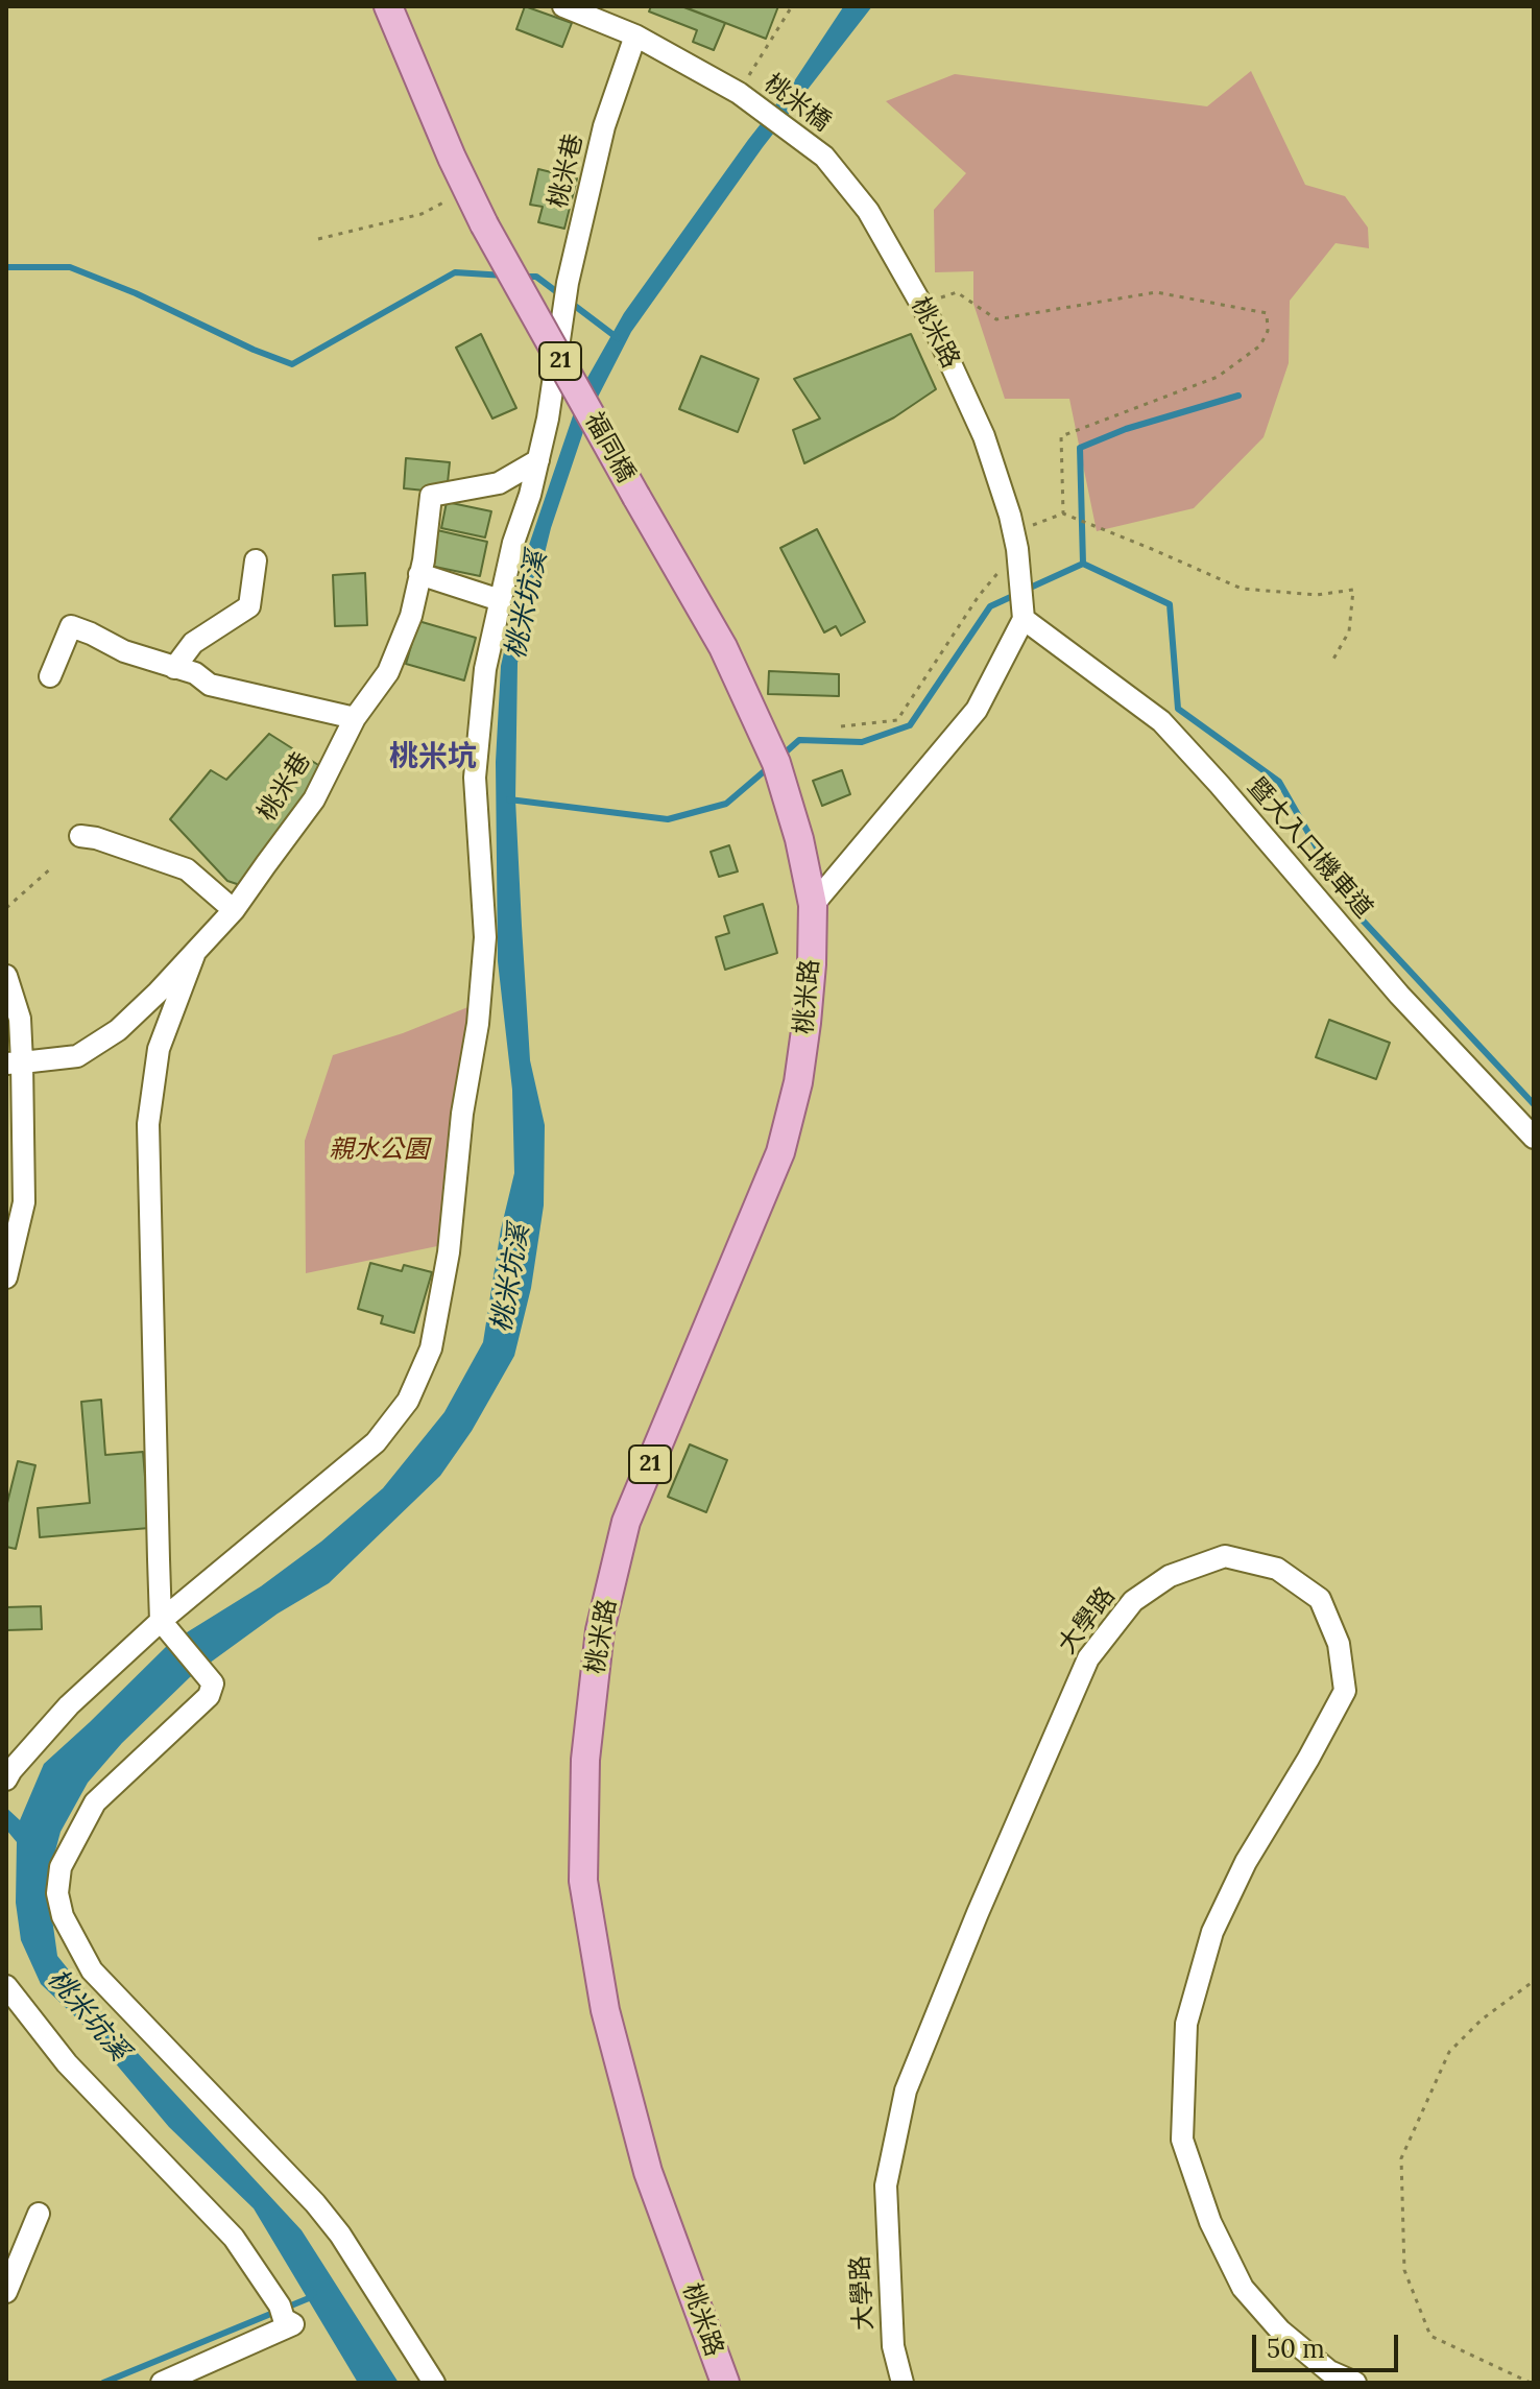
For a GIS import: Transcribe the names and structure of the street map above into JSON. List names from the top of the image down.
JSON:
{
  "streets": {
    "main road": ["桃米路", "21", "福同橋"],
    "street": [
      "桃米橋",
      "桃米巷",
      "暨大入口機車道",
      "大學路"
    ]
  },
  "crossings": [
    ["桃米橋", "桃米巷"],
    ["桃米橋", "桃米路"],
    ["桃米路", "福同橋"],
    ["桃米路", "暨大入口機車道"],
    ["21", "福同橋"]
  ],
  "districts": ["桃米坑"],
  "water": ["桃米坑溪"],
  "parks": ["親水公園"],
  "scale_bar": "50 m"
}
